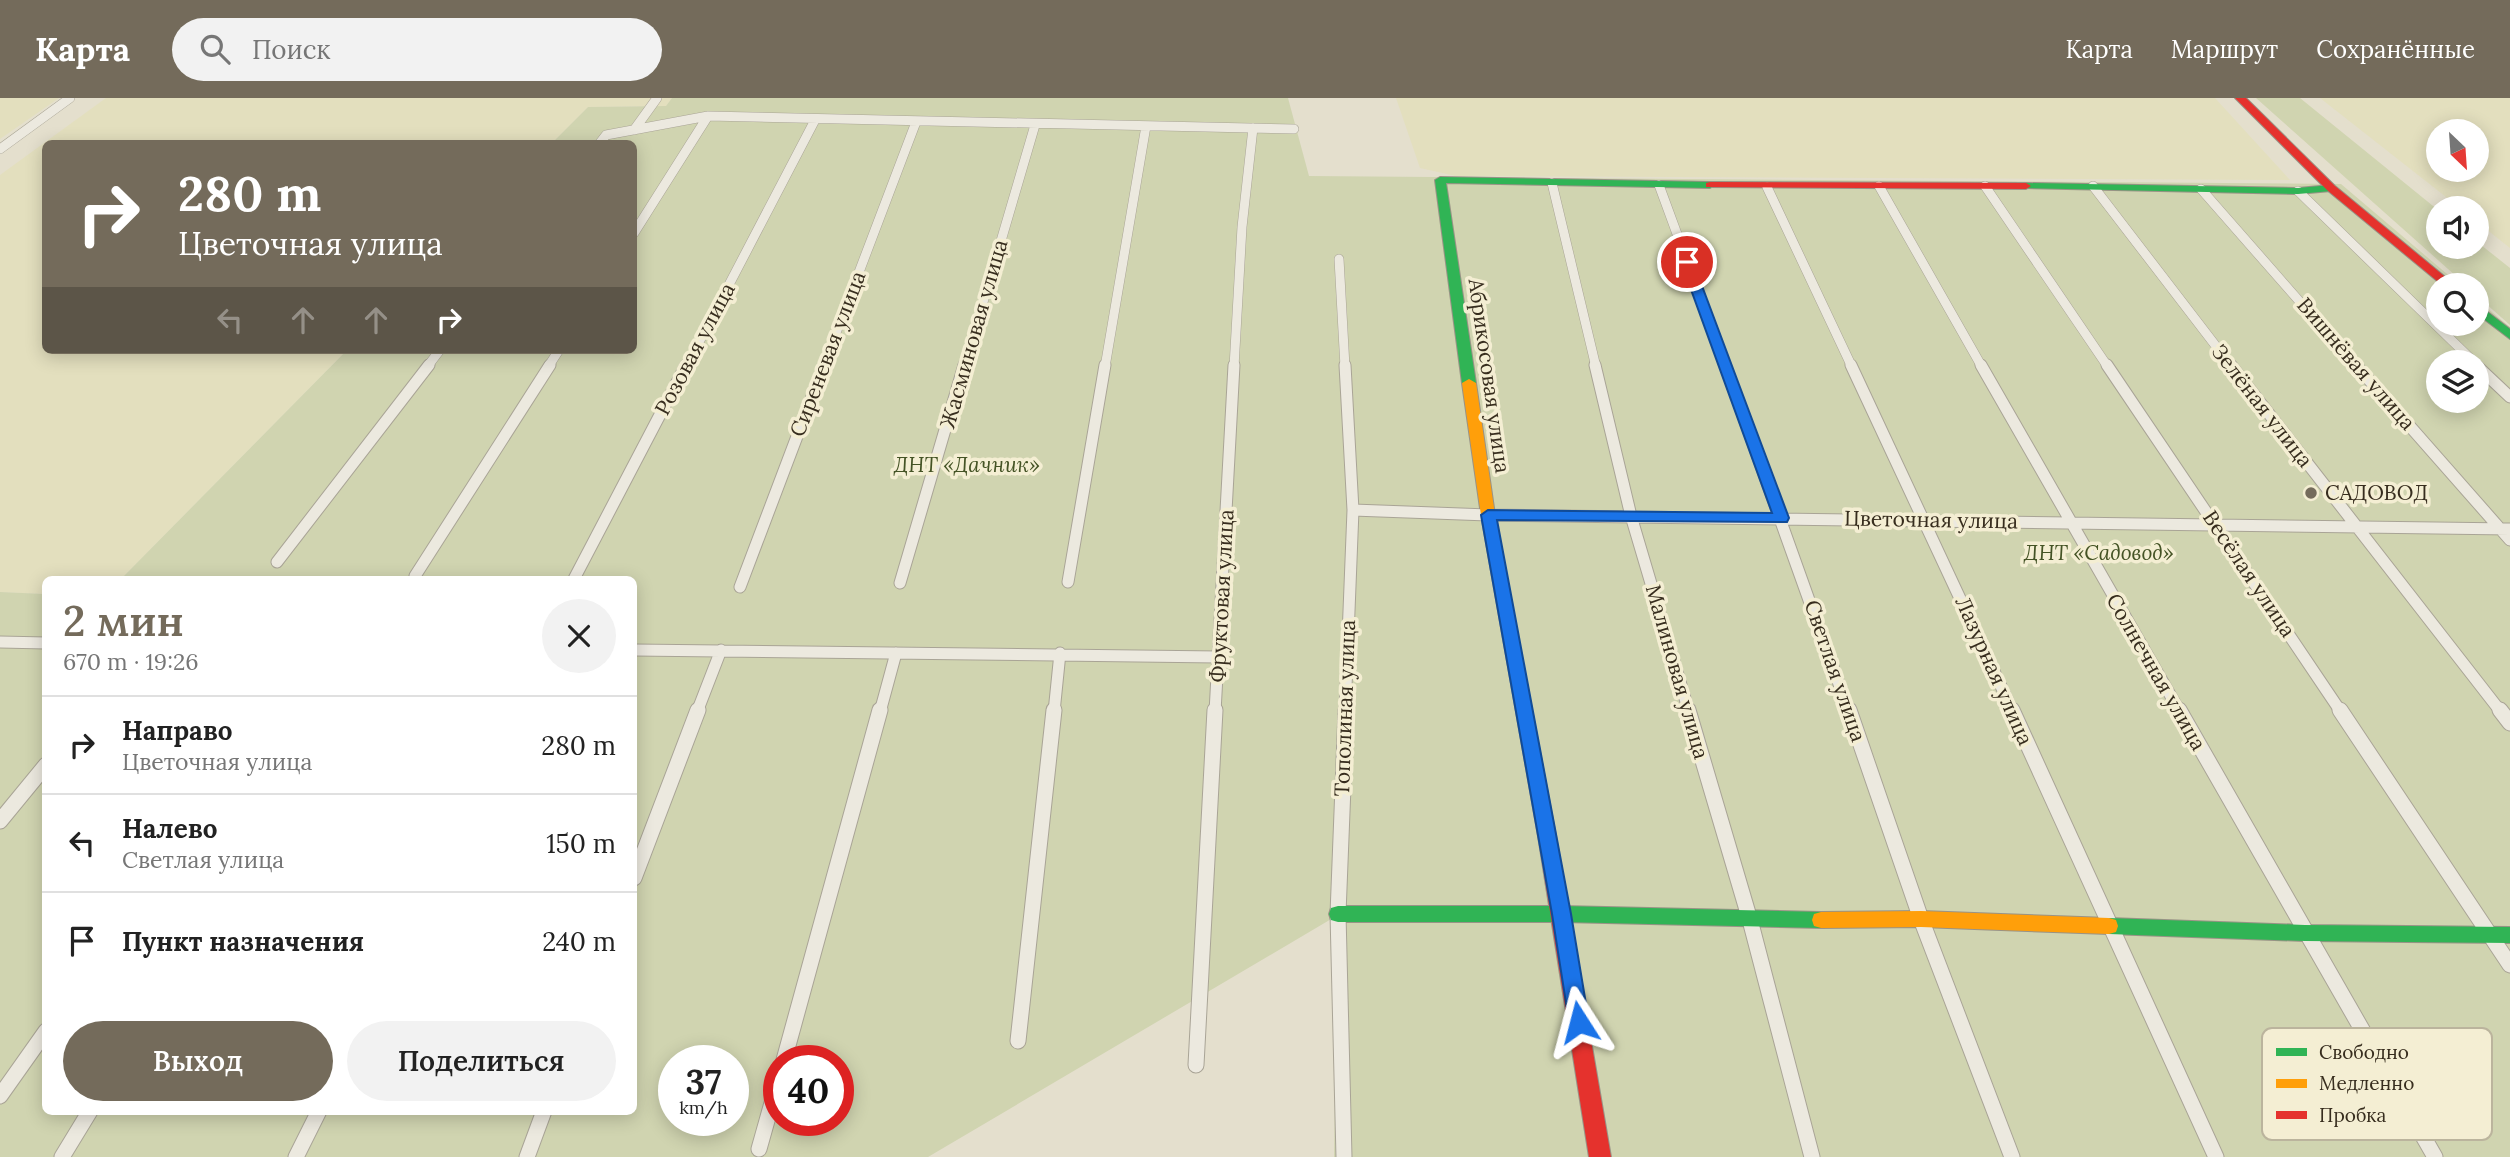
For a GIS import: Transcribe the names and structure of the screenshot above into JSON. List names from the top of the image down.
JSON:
{
  "streets": {
    "street": [
      "Жасминовая улица",
      "Розовая улица",
      "Сиреневая улица",
      "Вишнёвая улица",
      "Абрикосовая улица",
      "Зелёная улица",
      "Цветочная улица",
      "Весёлая улица",
      "Фруктовая улица",
      "Светлая улица",
      "Лазурная улица",
      "Малиновая улица",
      "Солнечная улица",
      "Тополиная улица"
    ]
  },
  "crossings": [
    ["Вишнёвая улица", "Цветочная улица"],
    ["Абрикосовая улица", "Цветочная улица"],
    ["Абрикосовая улица", "Малиновая улица"],
    ["Зелёная улица", "Цветочная улица"],
    ["Цветочная улица", "Весёлая улица"],
    ["Цветочная улица", "Светлая улица"],
    ["Цветочная улица", "Лазурная улица"],
    ["Цветочная улица", "Малиновая улица"],
    ["Цветочная улица", "Солнечная улица"],
    ["Цветочная улица", "Тополиная улица"]
  ],
  "parks": ["ДНТ «Дачник»", "ДНТ «Садовод»"],
  "places": ["САДОВОД"],
  "legend": ["Свободно", "Медленно", "Пробка"],
  "north": "bottom right",
  "page": {
    "header": "Карта",
    "search": "Поиск",
    "nav": ["Карта", "Маршрут", "Сохранённые"],
    "turn": ["280 m", "Цветочная улица"],
    "heading": ["2 мин", "670 m · 19:26"],
    "list": [
      {
        "name": "Направо",
        "note": "Цветочная улица",
        "value": "280 m"
      },
      {
        "name": "Налево",
        "note": "Светлая улица",
        "value": "150 m"
      },
      {
        "name": "Пункт назначения",
        "value": "240 m"
      }
    ],
    "buttons": ["Выход", "Поделиться"],
    "speed": "37 km/h",
    "limit": "40"
  }
}
